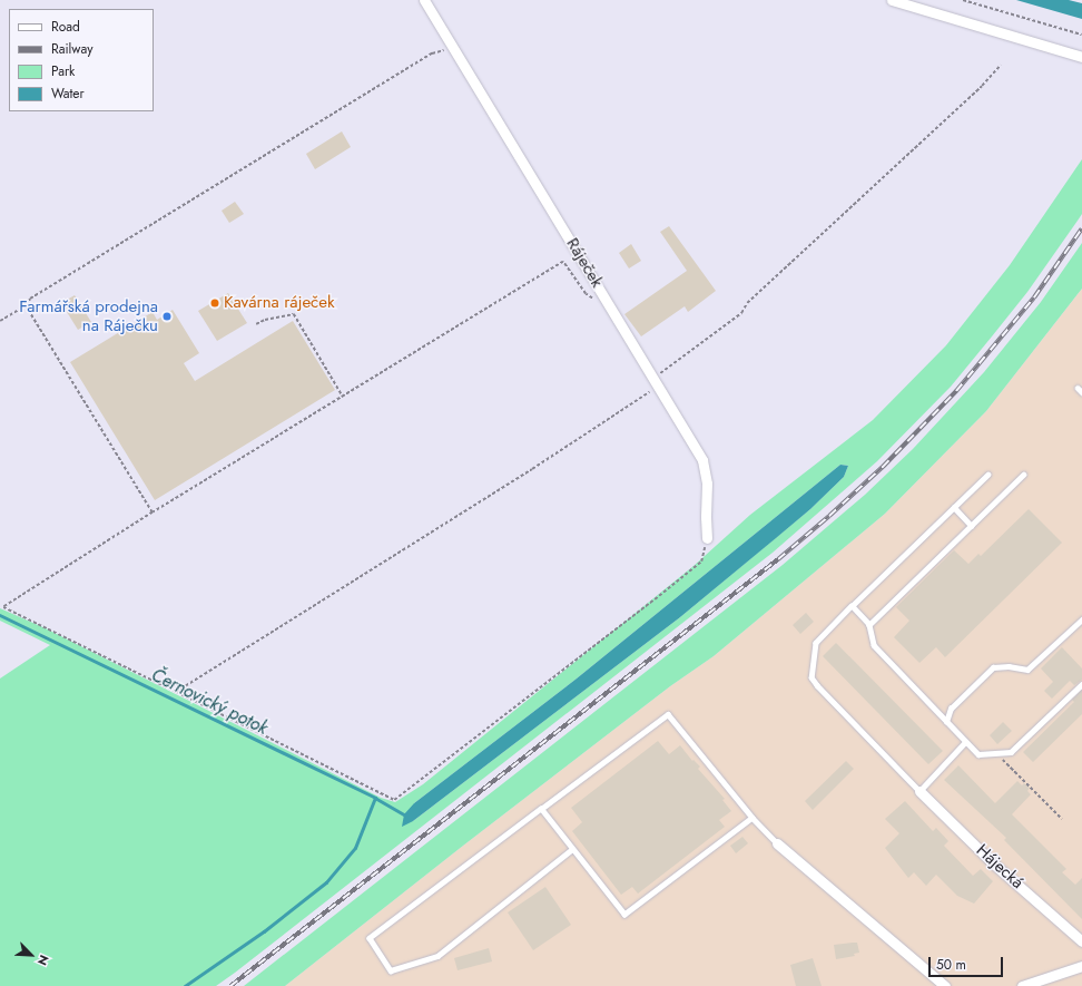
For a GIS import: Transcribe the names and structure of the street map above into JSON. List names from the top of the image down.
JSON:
{
  "streets": {
    "street": ["Ráječek", "Hájecká"]
  },
  "water": ["Černovický potok"],
  "places": ["Kavárna ráječek", "Farmářská prodejna na Ráječku"],
  "legend": [
    "Road",
    "Railway",
    "Park",
    "Water"
  ],
  "scale_bar": "50 m",
  "north": "bottom right"
}
